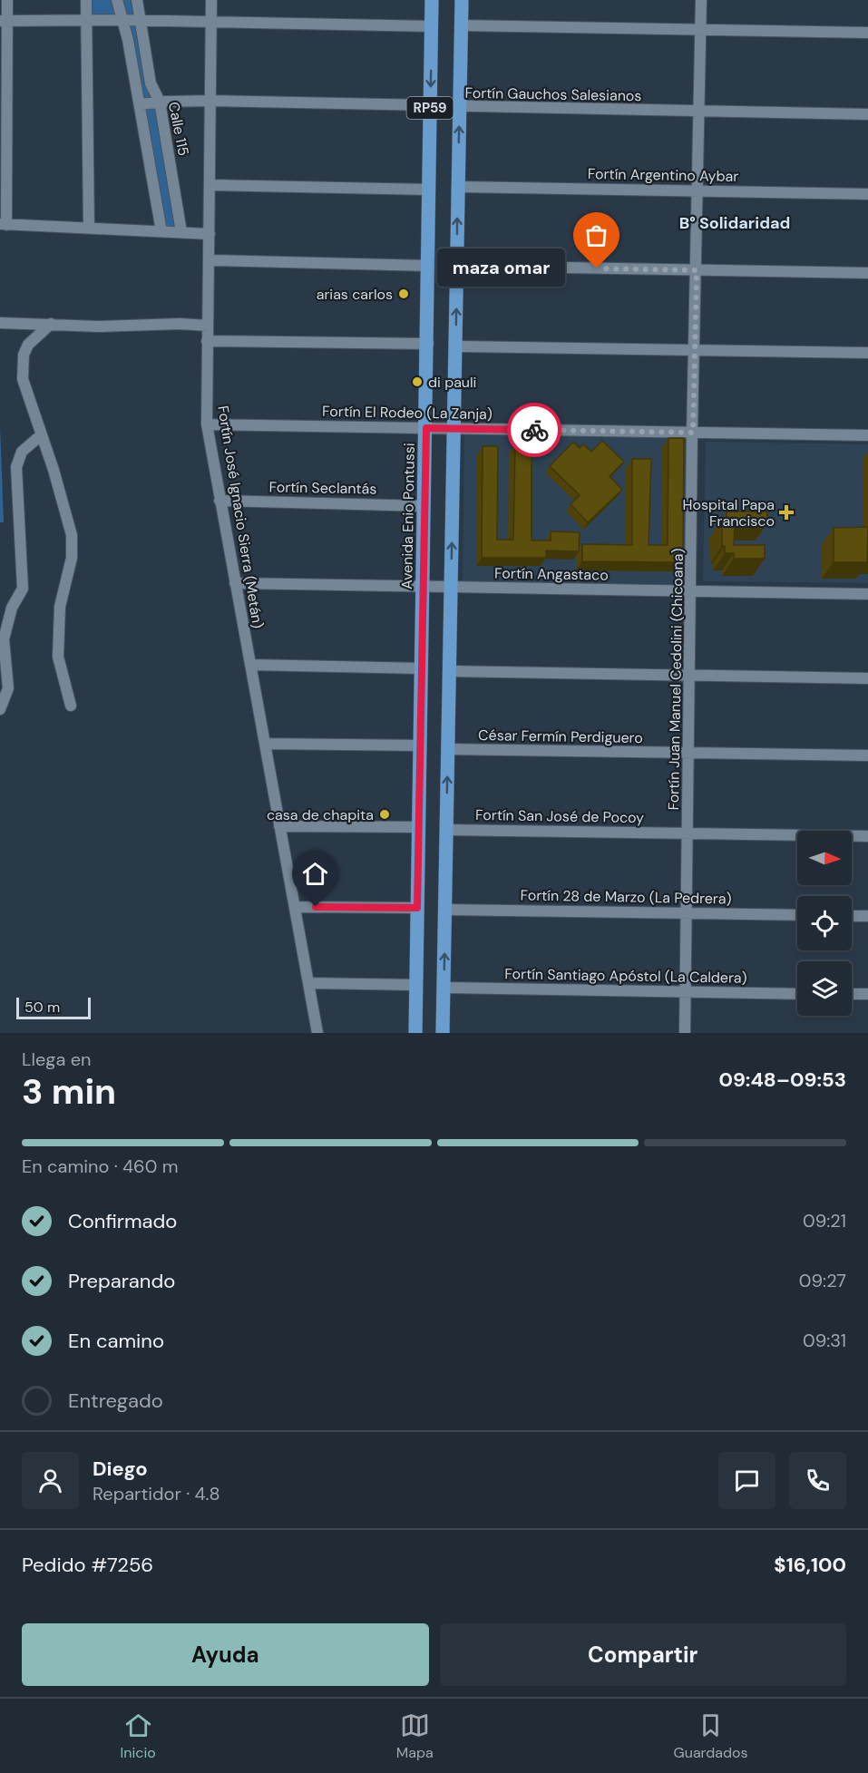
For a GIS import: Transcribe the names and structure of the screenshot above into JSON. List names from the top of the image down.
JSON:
{
  "streets": {
    "main road": ["RP59", "Avenida Enio Pontussi"],
    "street": [
      "Fortín Gauchos Salesianos",
      "Calle 115",
      "Fortín Argentino Aybar",
      "Fortín El Rodeo (La Zanja)",
      "Fortín Seclantás",
      "Fortín José Ignacio Sierra (Metán)",
      "Fortín Angastaco",
      "Fortín Juan Manuel Cedolini (Chicoana)",
      "César Fermín Perdiguero",
      "Fortín San José de Pocoy",
      "Fortín 28 de Marzo (La Pedrera)",
      "Fortín Santiago Apóstol (La Caldera)"
    ]
  },
  "crossings": [
    ["Fortín Gauchos Salesianos", "RP59"],
    ["Fortín Gauchos Salesianos", "Calle 115"],
    ["Fortín Gauchos Salesianos", "Avenida Enio Pontussi"],
    ["Fortín Gauchos Salesianos", "Fortín José Ignacio Sierra (Metán)"],
    ["Fortín Gauchos Salesianos", "Fortín Juan Manuel Cedolini (Chicoana)"],
    ["RP59", "Fortín Argentino Aybar"],
    ["RP59", "Fortín El Rodeo (La Zanja)"],
    ["RP59", "Fortín Angastaco"],
    ["RP59", "César Fermín Perdiguero"],
    ["RP59", "Fortín San José de Pocoy"],
    ["RP59", "Fortín 28 de Marzo (La Pedrera)"],
    ["RP59", "Fortín Santiago Apóstol (La Caldera)"],
    ["Fortín Argentino Aybar", "Fortín Juan Manuel Cedolini (Chicoana)"],
    ["Fortín El Rodeo (La Zanja)", "Avenida Enio Pontussi"],
    ["Fortín El Rodeo (La Zanja)", "Fortín José Ignacio Sierra (Metán)"],
    ["Fortín El Rodeo (La Zanja)", "Fortín Juan Manuel Cedolini (Chicoana)"],
    ["Fortín Seclantás", "Avenida Enio Pontussi"],
    ["Fortín Seclantás", "Fortín José Ignacio Sierra (Metán)"],
    ["Avenida Enio Pontussi", "Fortín Angastaco"],
    ["Fortín José Ignacio Sierra (Metán)", "Fortín Angastaco"],
    ["Fortín Angastaco", "Fortín Juan Manuel Cedolini (Chicoana)"],
    ["Fortín Juan Manuel Cedolini (Chicoana)", "César Fermín Perdiguero"],
    ["Fortín Juan Manuel Cedolini (Chicoana)", "Fortín San José de Pocoy"],
    ["Fortín Juan Manuel Cedolini (Chicoana)", "Fortín 28 de Marzo (La Pedrera)"],
    ["Fortín Juan Manuel Cedolini (Chicoana)", "Fortín Santiago Apóstol (La Caldera)"]
  ],
  "districts": ["B° Solidaridad"],
  "places": {
    "other": [
      "maza omar",
      "arias carlos",
      "di pauli",
      "casa de chapita"
    ],
    "health": ["Hospital Papa Francisco"]
  },
  "scale_bar": "50 m",
  "north": "right",
  "page": {
    "bubble": "maza omar",
    "scale": "50 m",
    "heading": ["3 min", "Llega en", "09:48–09:53"],
    "panel": [
      "Diego",
      "Repartidor · 4.8",
      "Pedido #7256",
      "$16,100"
    ],
    "bar": "En camino · 460 m",
    "list": [
      ["Confirmado", "09:21"],
      ["Preparando", "09:27"],
      ["En camino", "09:31"],
      "Entregado"
    ],
    "buttons": ["Ayuda", "Compartir"],
    "tabs": ["Inicio", "Mapa", "Guardados"]
  }
}
